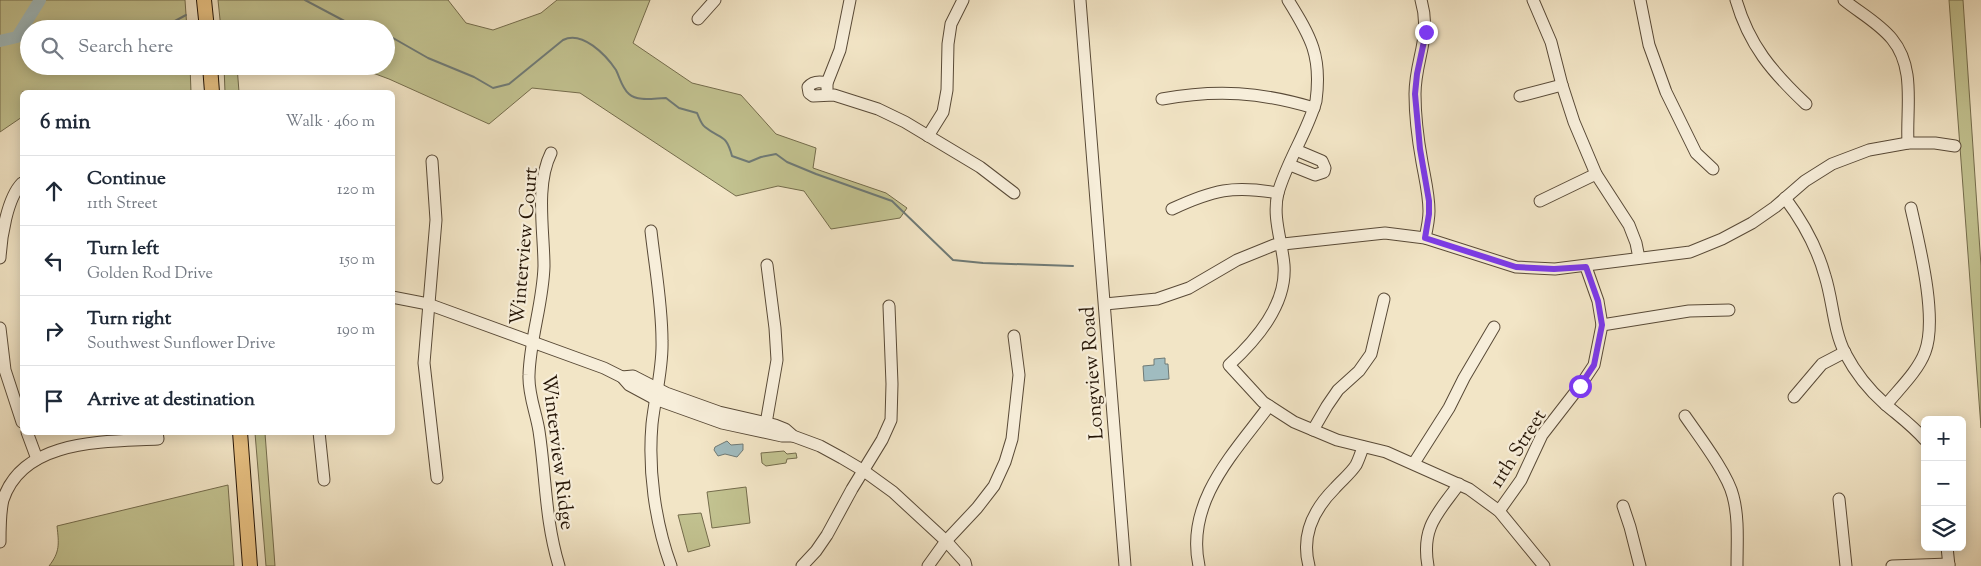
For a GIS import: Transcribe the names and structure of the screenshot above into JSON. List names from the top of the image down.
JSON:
{
  "streets": {
    "street": [
      "Winterview Court",
      "Longview Road",
      "11th Street",
      "Winterview Ridge"
    ]
  },
  "crossings": [
    ["Winterview Court", "Winterview Ridge"]
  ],
  "page": {
    "search": "Search here",
    "heading": ["6 min", "Walk · 460 m"],
    "list": [
      ["Continue", "11th Street", "120 m"],
      ["Turn left", "Golden Rod Drive", "150 m"],
      ["Turn right", "Southwest Sunflower Drive", "190 m"],
      "Arrive at destination"
    ],
    "map_buttons": ["+", "−"]
  }
}
